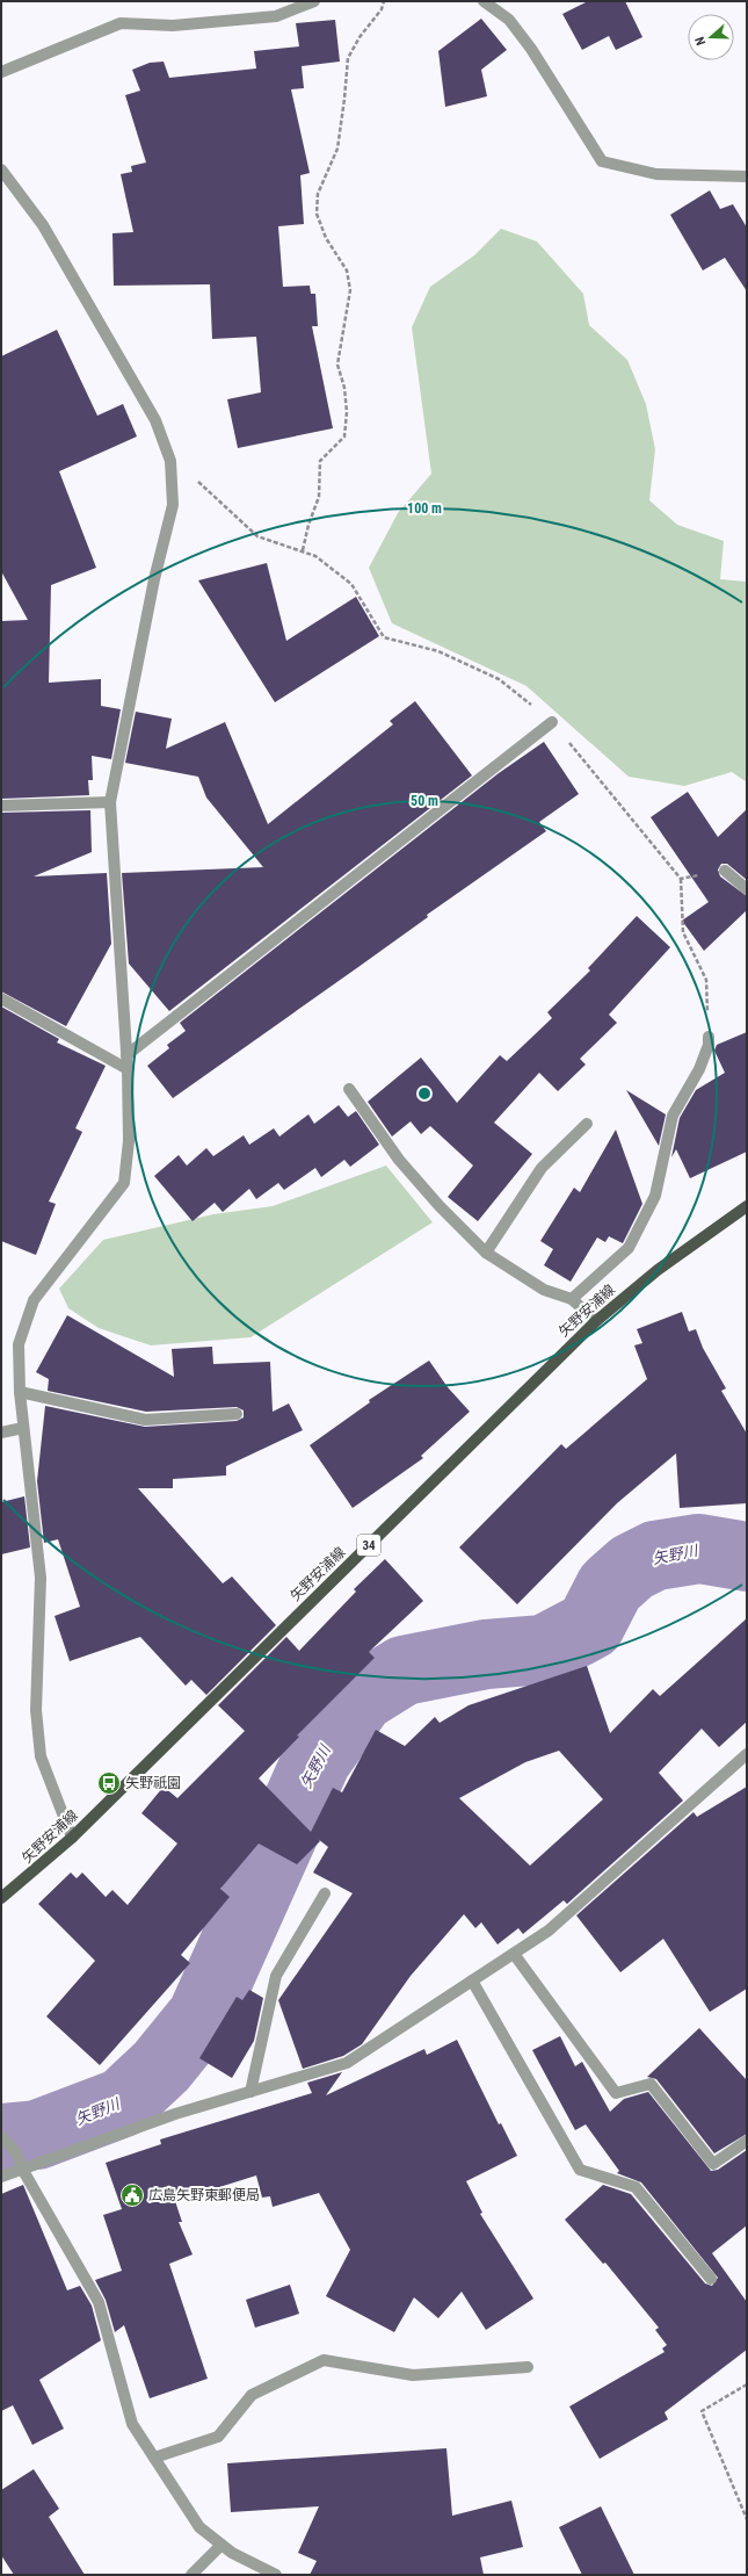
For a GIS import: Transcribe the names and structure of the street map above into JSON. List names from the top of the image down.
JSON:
{
  "streets": {
    "main road": ["矢野安浦線", "34"]
  },
  "water": ["矢野川"],
  "places": {
    "bus stop": ["矢野祇園"],
    "public building": ["広島矢野東郵便局"]
  },
  "north": "left",
  "rings": ["100 m", "50 m"]
}
